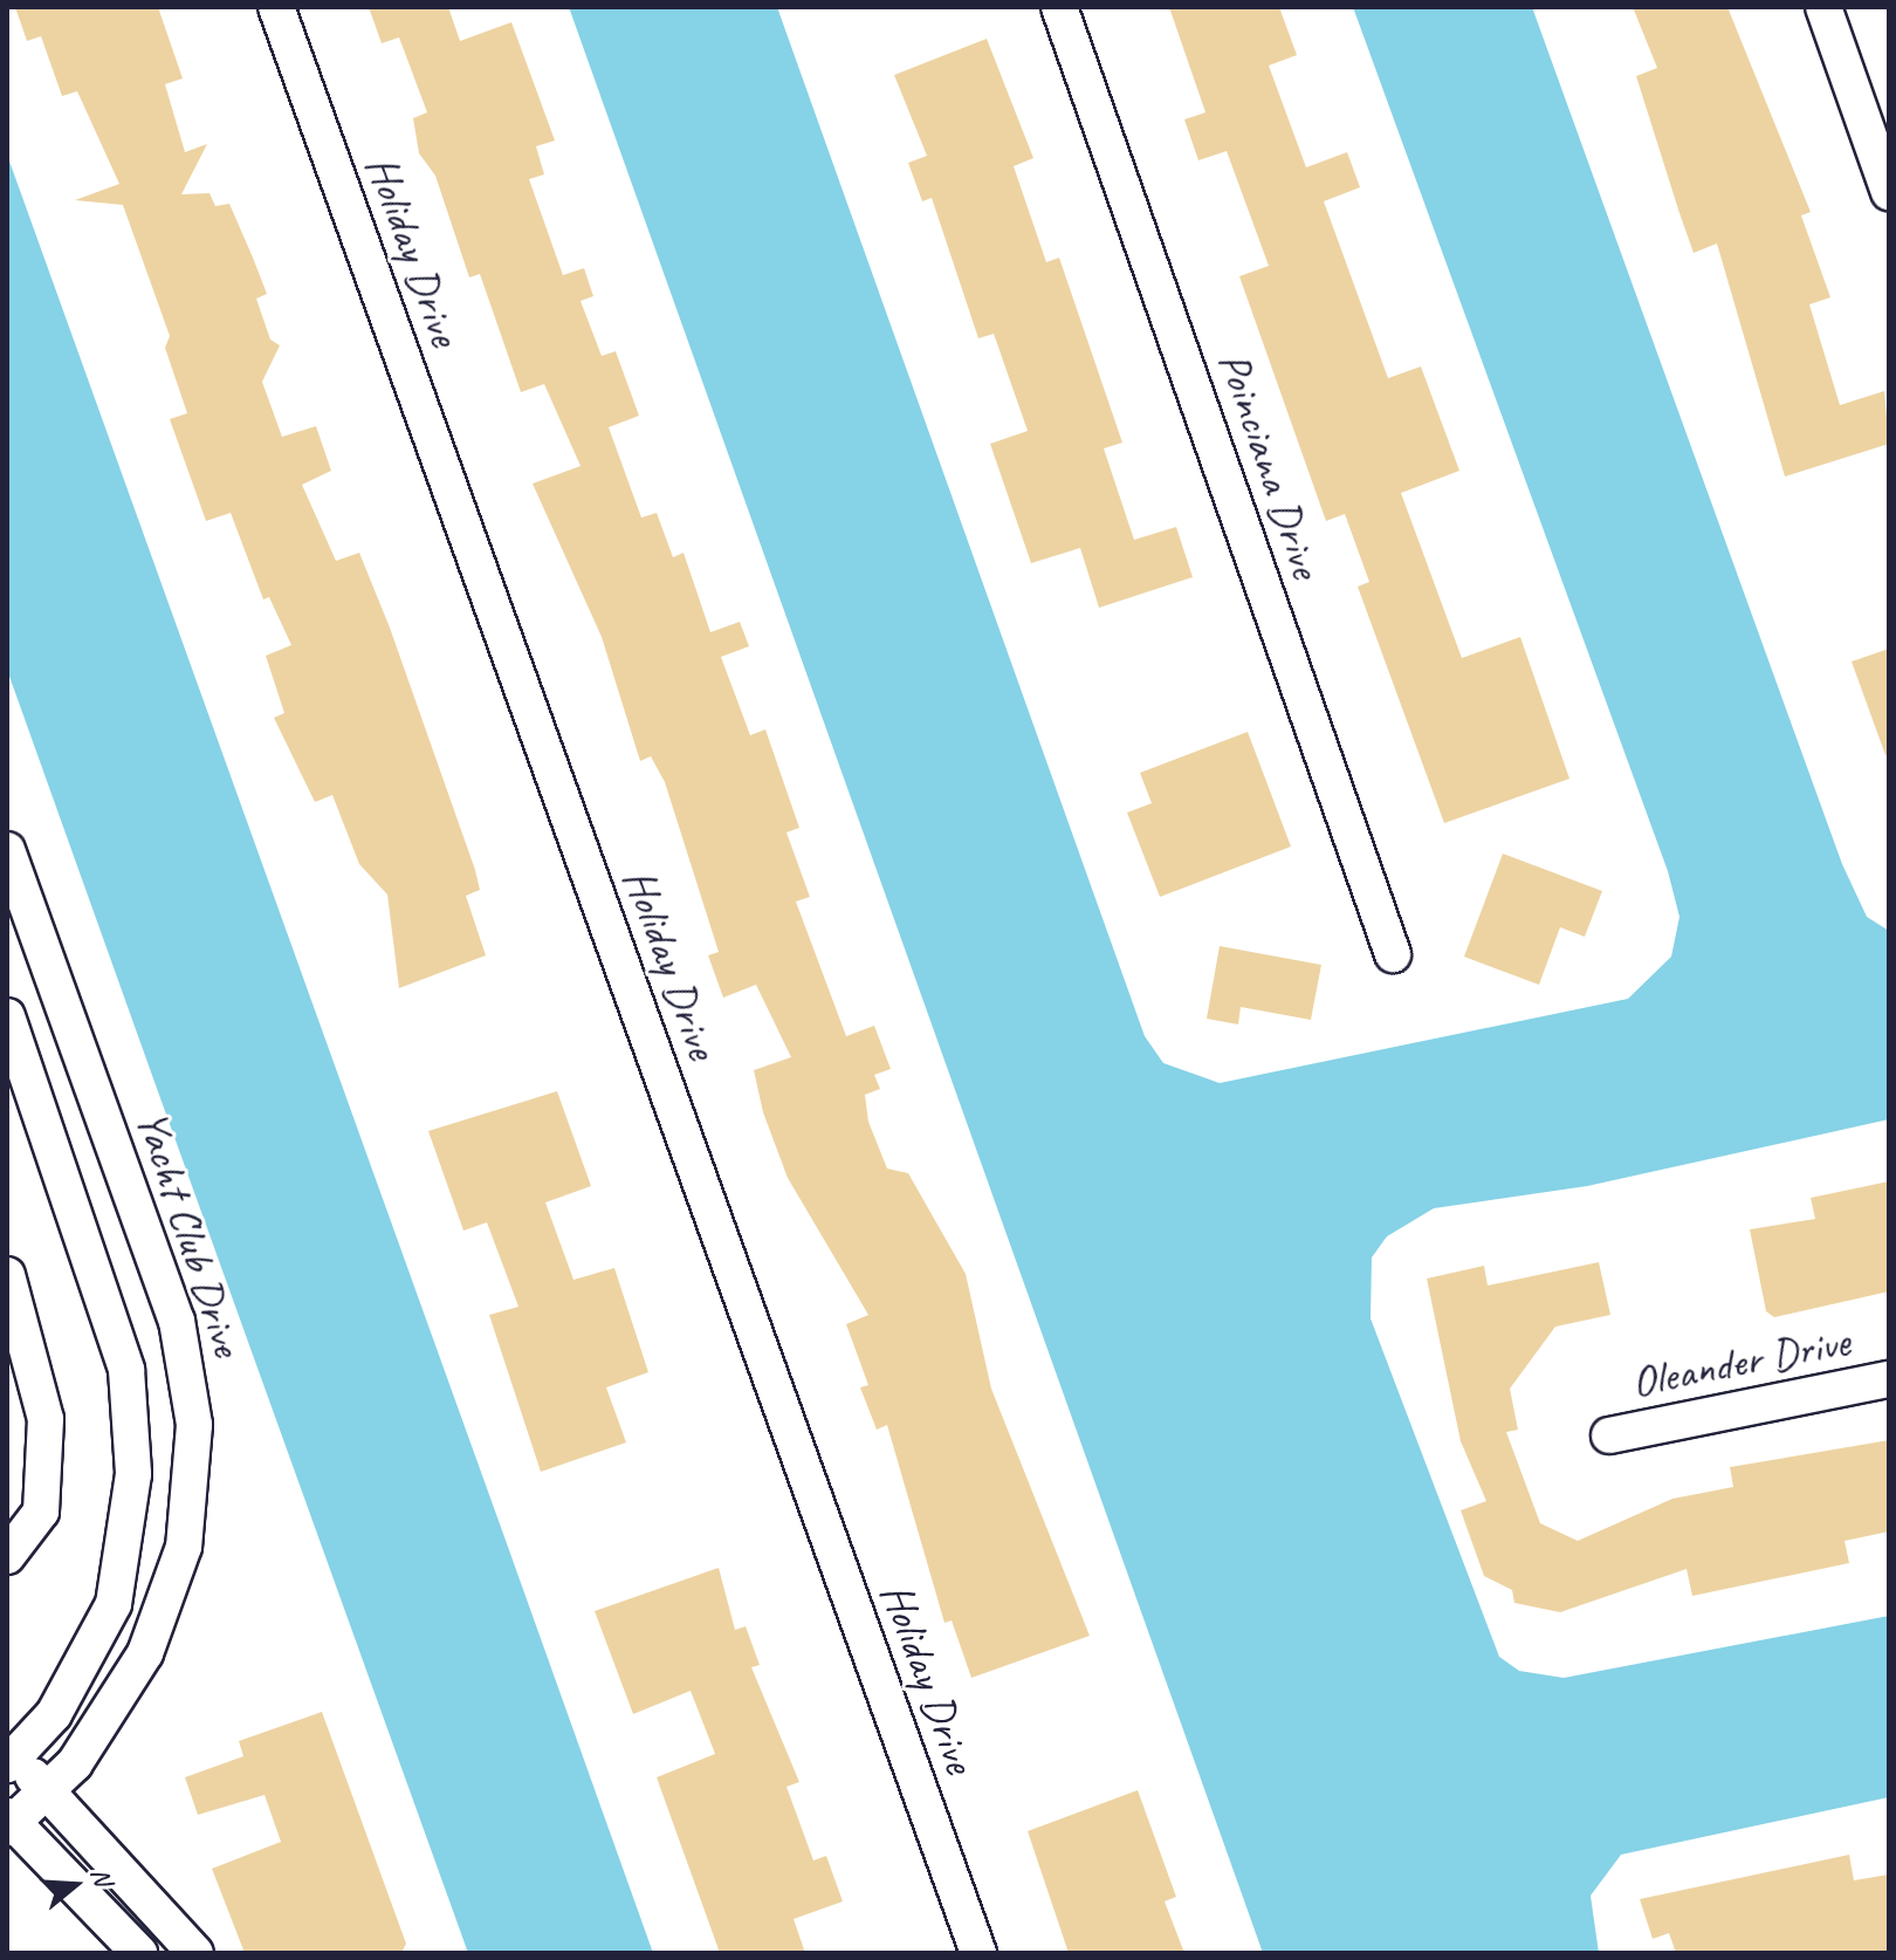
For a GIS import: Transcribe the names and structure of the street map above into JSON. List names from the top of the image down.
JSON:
{
  "streets": {
    "street": [
      "Holiday Drive",
      "Poinciana Drive",
      "Yacht Club Drive",
      "Oleander Drive"
    ]
  },
  "north": "right"
}
